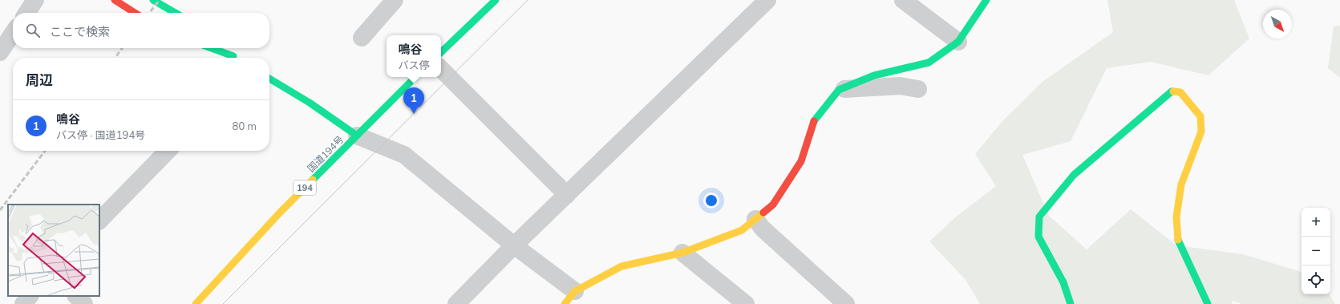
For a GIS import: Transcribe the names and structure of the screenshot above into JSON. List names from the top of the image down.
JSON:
{
  "streets": {
    "main road": ["国道194号", "194"]
  },
  "north": "bottom right",
  "page": {
    "search": "ここで検索",
    "popup": ["鳴谷", "バス停"],
    "heading": "周辺",
    "pins": "1",
    "list": [
      {
        "mark": "1",
        "name": "鳴谷",
        "note": "バス停 · 国道194号",
        "value": "80 m"
      }
    ],
    "map_buttons": ["+", "−"]
  }
}
